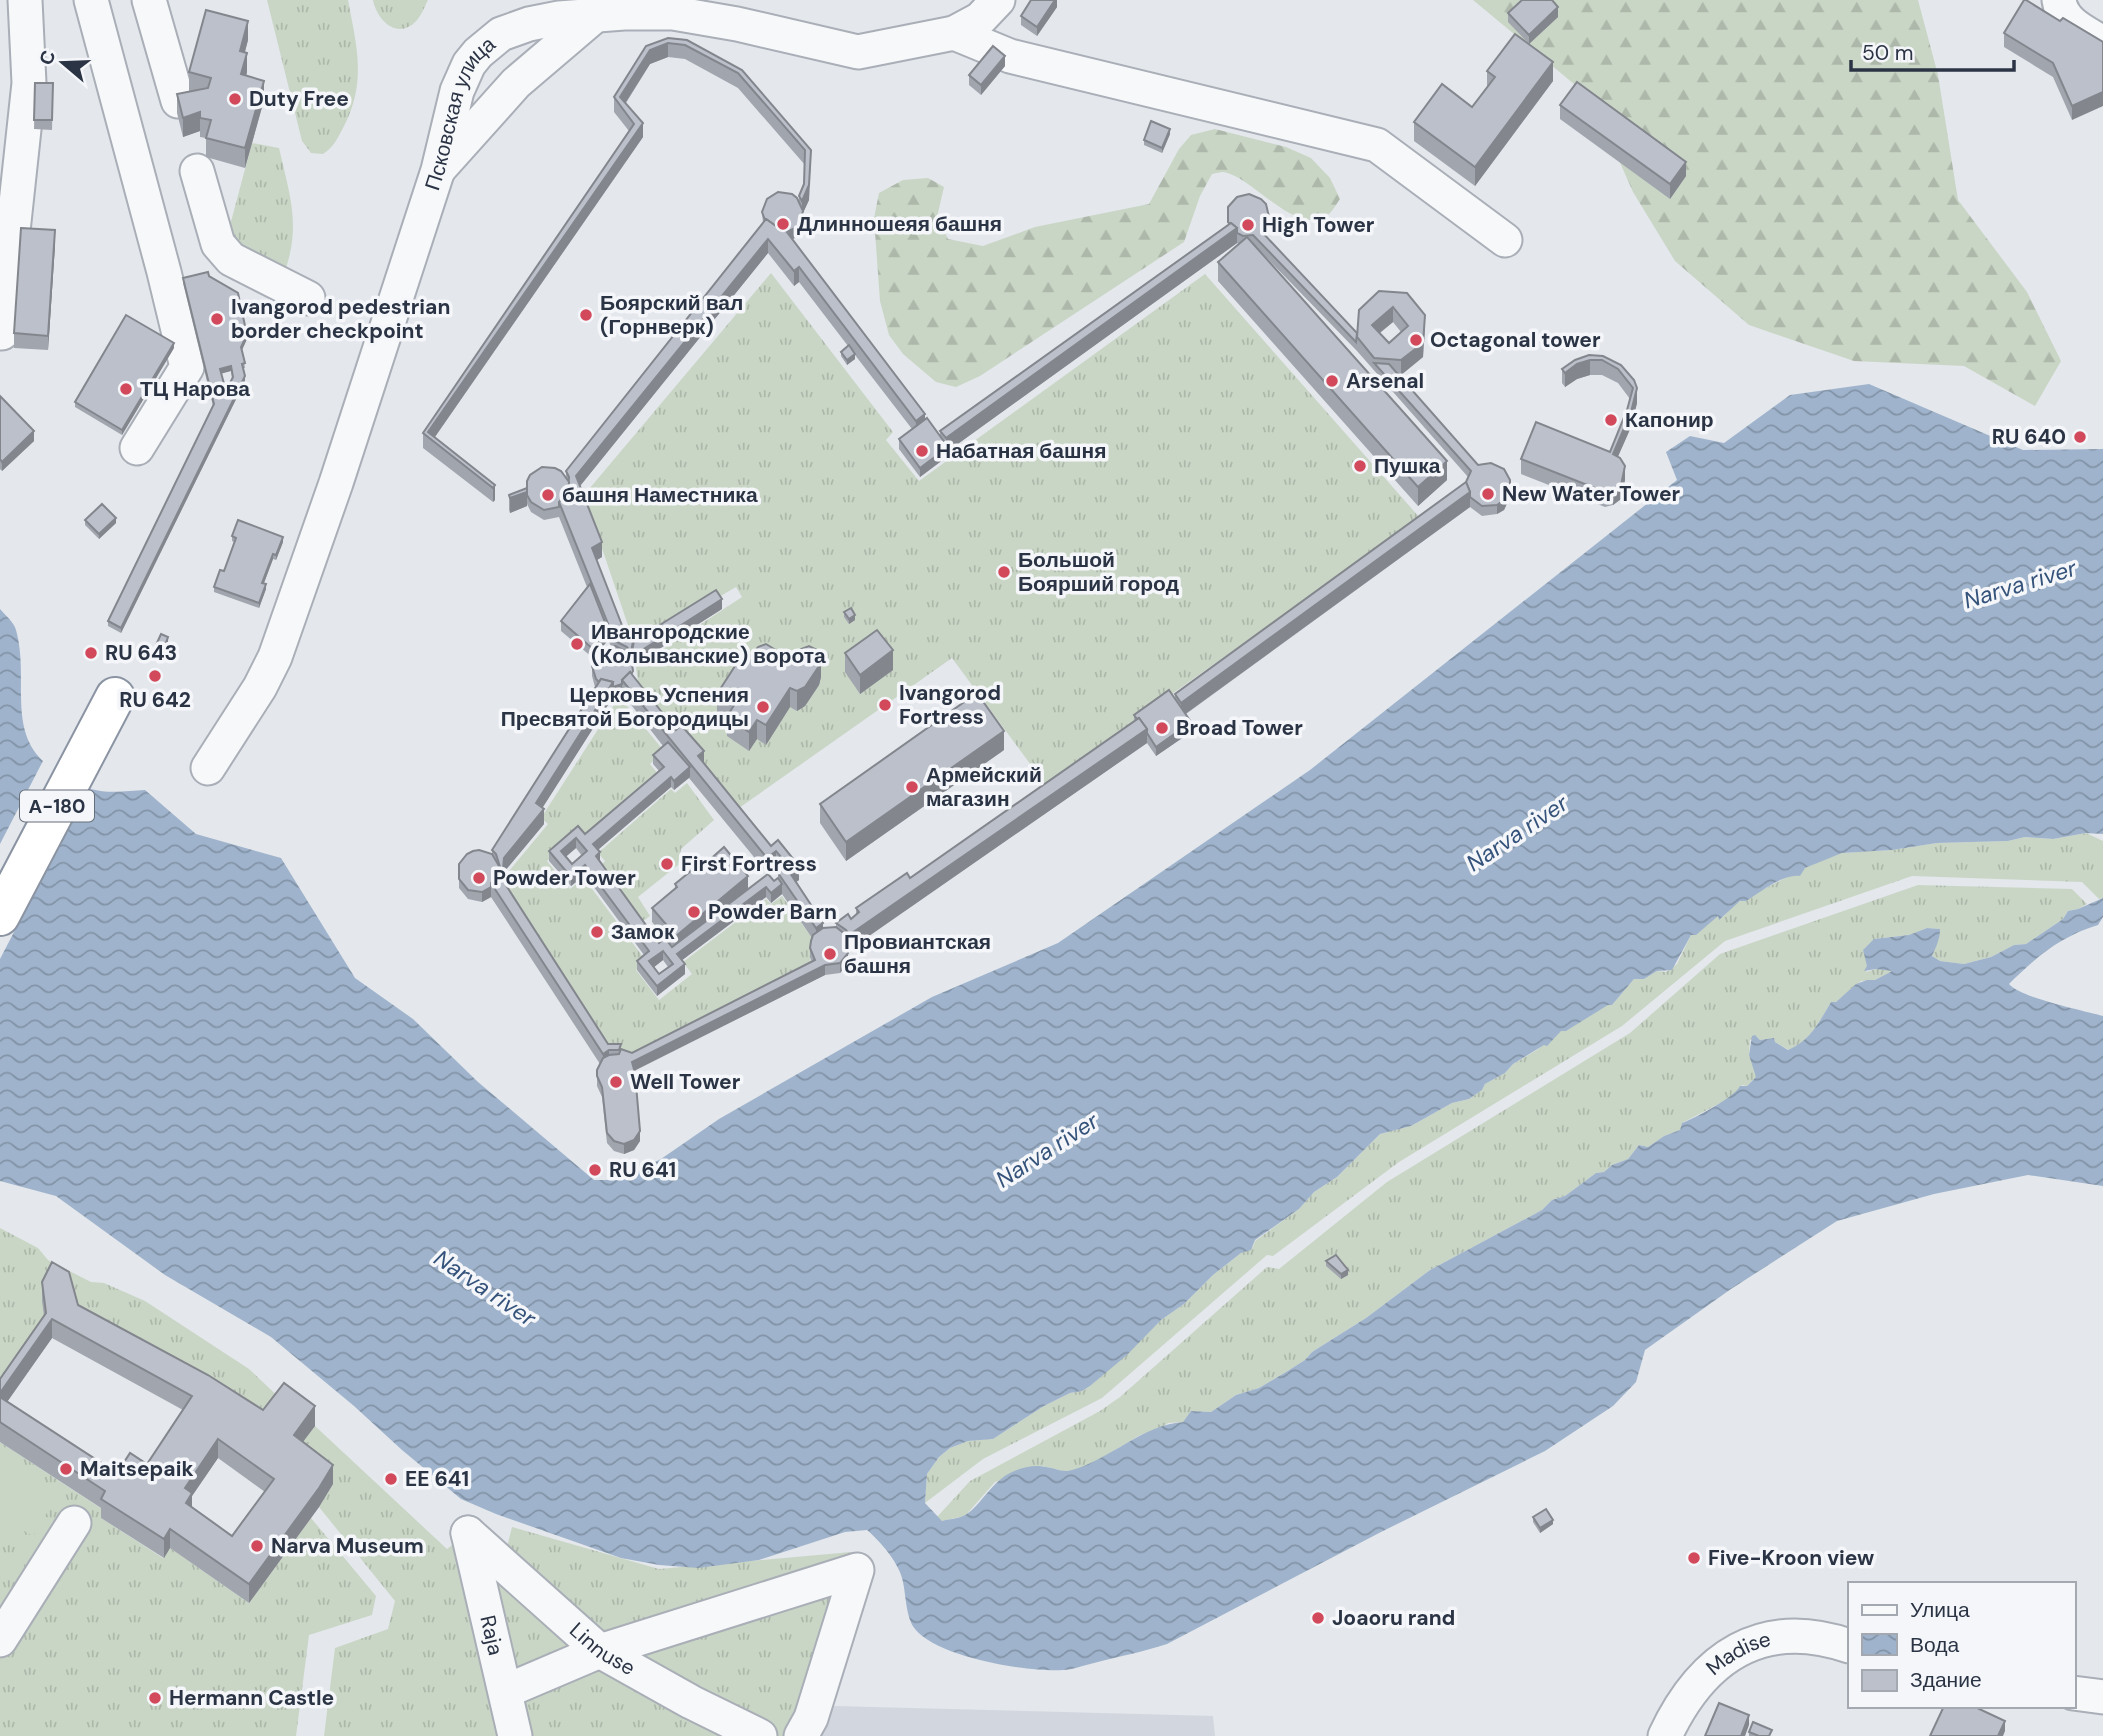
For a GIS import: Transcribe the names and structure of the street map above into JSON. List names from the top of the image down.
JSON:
{
  "streets": {
    "highway": ["А-180"],
    "street": [
      "Псковская улица",
      "Raja",
      "Linnuse",
      "Madise"
    ]
  },
  "crossings": [
    ["Raja", "Linnuse"]
  ],
  "water": ["Narva river"],
  "places": [
    "Duty Free",
    "Длинношеяя башня",
    "High Tower",
    "Боярский вал (Горнверк)",
    "Ivangorod pedestrian border checkpoint",
    "Octagonal tower",
    "Arsenal",
    "ТЦ Нарова",
    "Капонир",
    "RU 640",
    "Набатная башня",
    "Пушка",
    "New Water Tower",
    "башня Наместника",
    "Большой Боярший город",
    "Ивангородские (Колыванские) ворота",
    "RU 643",
    "RU 642",
    "Ivangorod Fortress",
    "Церковь Успения Пресвятой Богородицы",
    "Broad Tower",
    "Армейский магазин",
    "First Fortress",
    "Powder Tower",
    "Powder Barn",
    "Замок",
    "Провиантская башня",
    "Well Tower",
    "RU 641",
    "Maitsepaik",
    "EE 641",
    "Narva Museum",
    "Five-Kroon view",
    "Joaoru rand",
    "Hermann Castle"
  ],
  "legend": ["Улица", "Вода", "Здание"],
  "scale_bar": "50 m",
  "north": "left"
}
